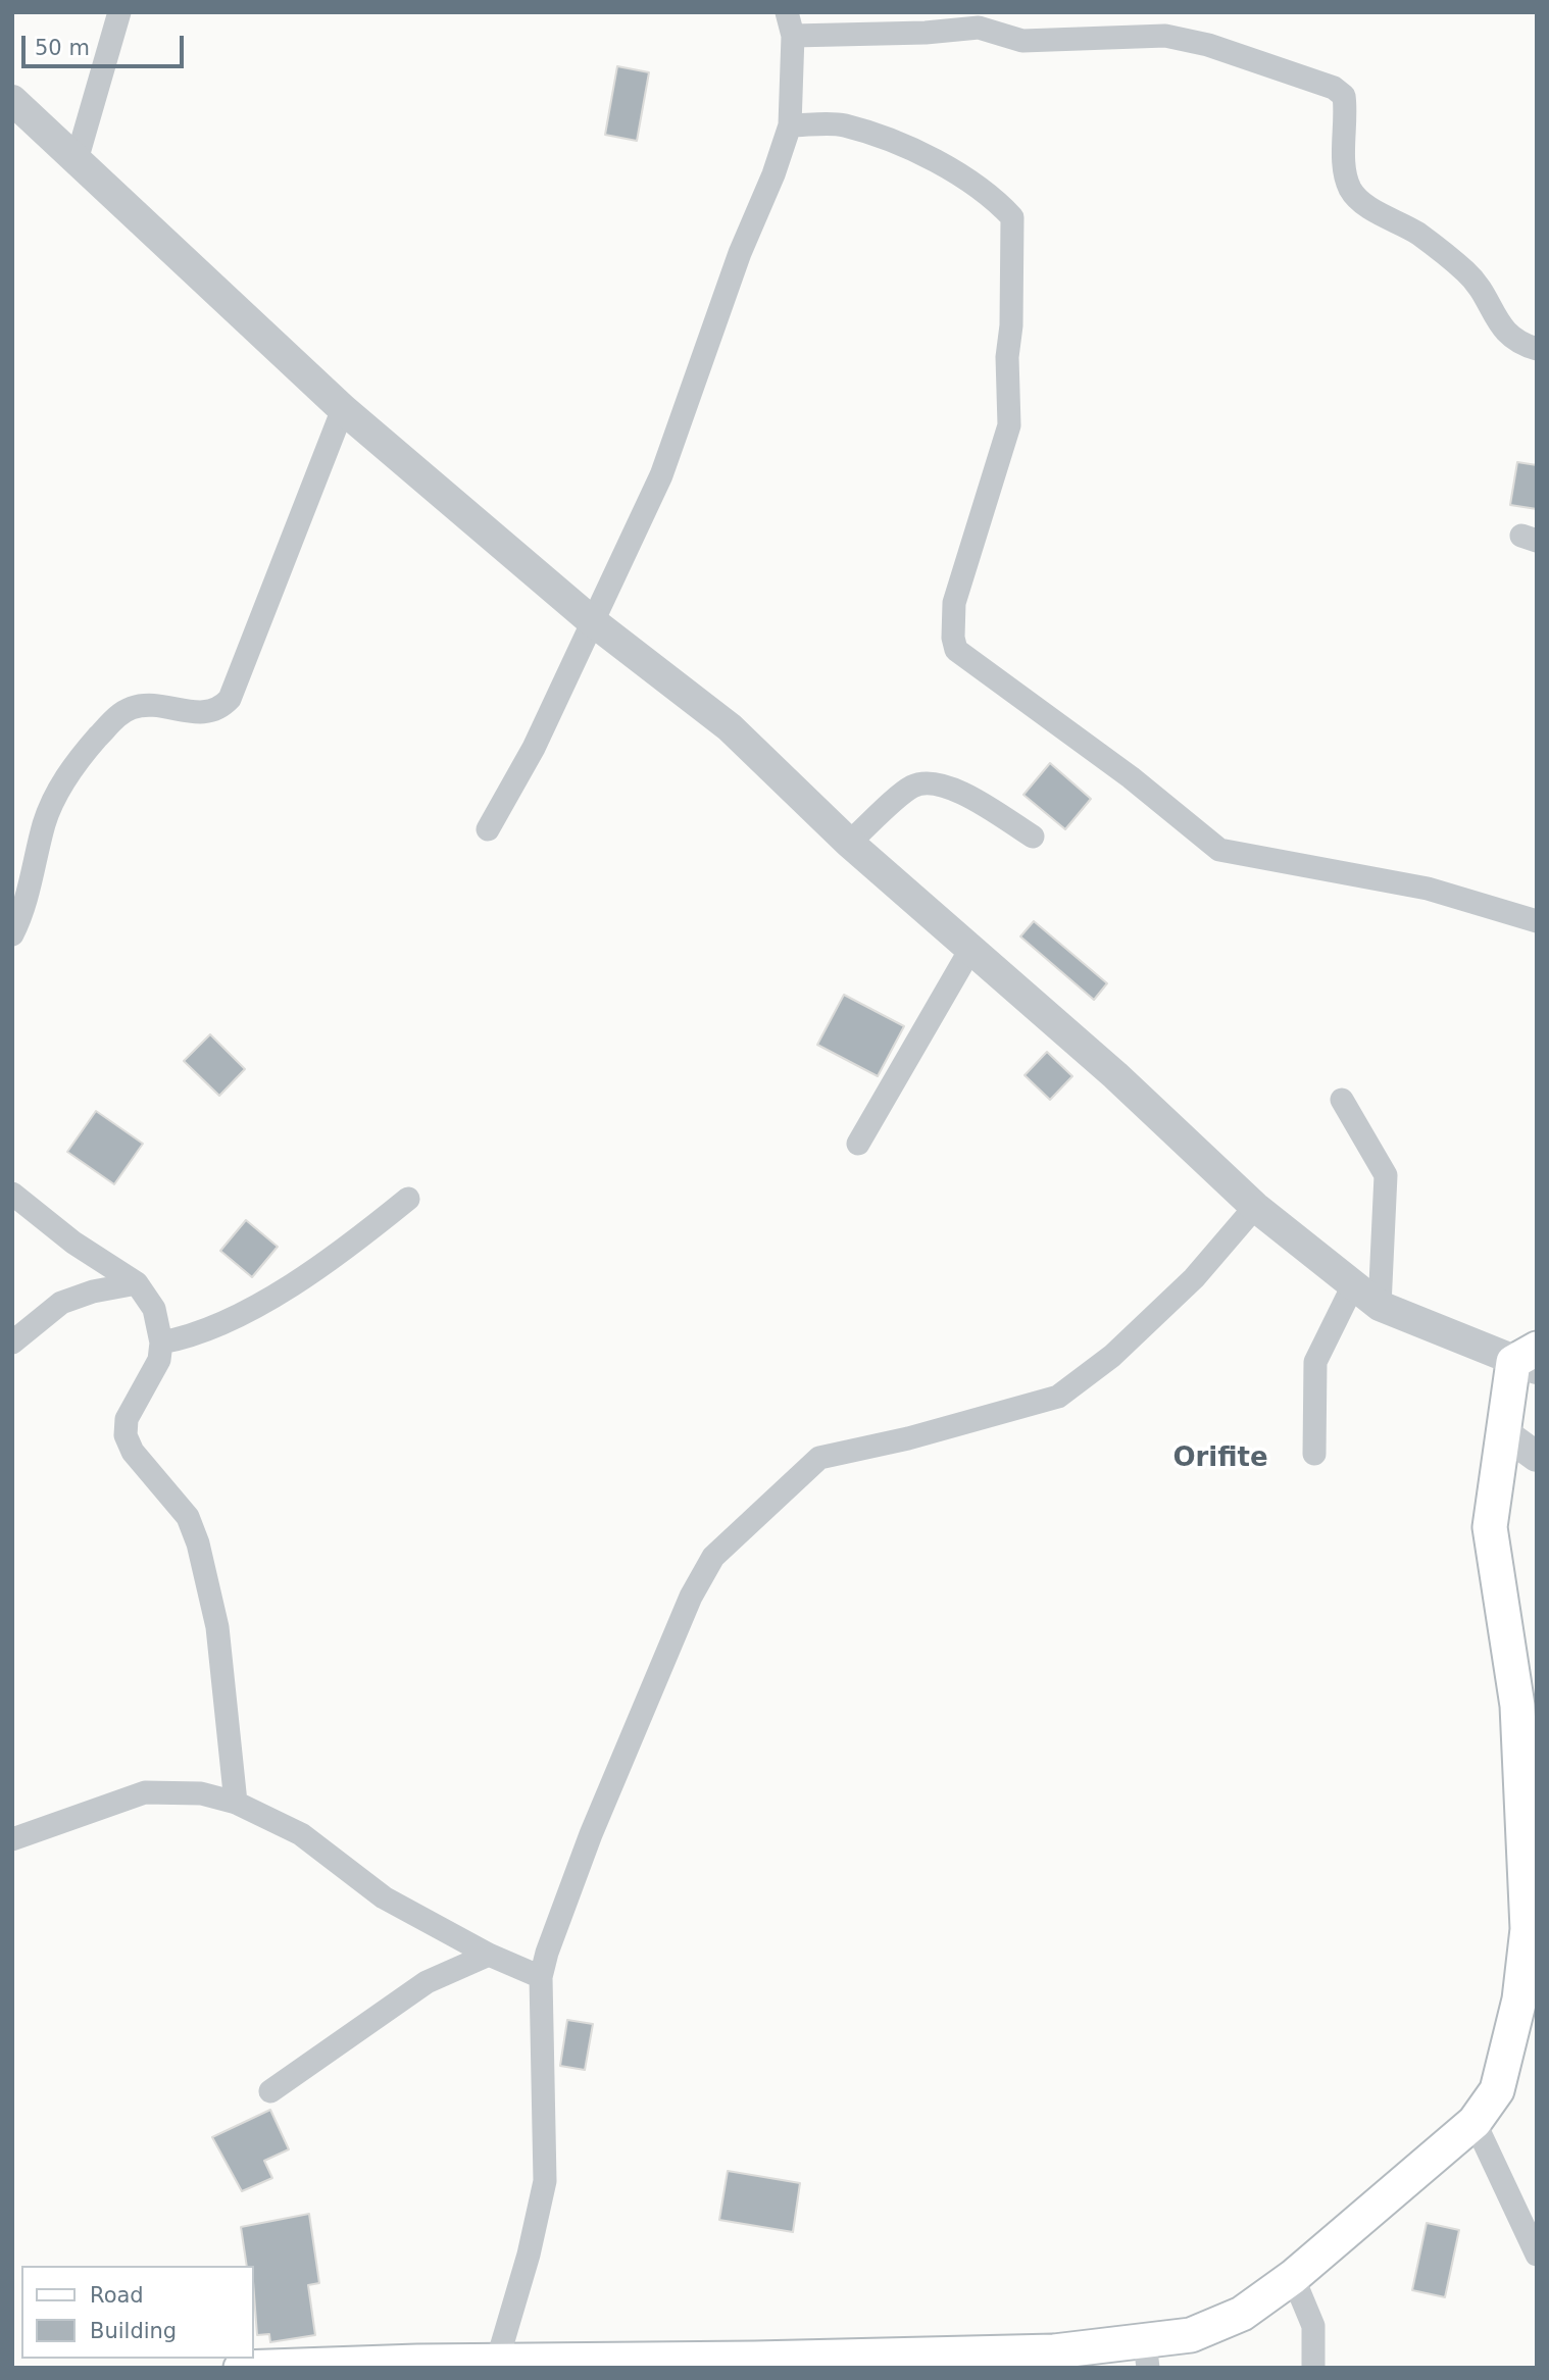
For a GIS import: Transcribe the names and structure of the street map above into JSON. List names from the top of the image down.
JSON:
{
  "districts": ["Orifite"],
  "legend": ["Road", "Building"],
  "scale_bar": "50 m"
}
